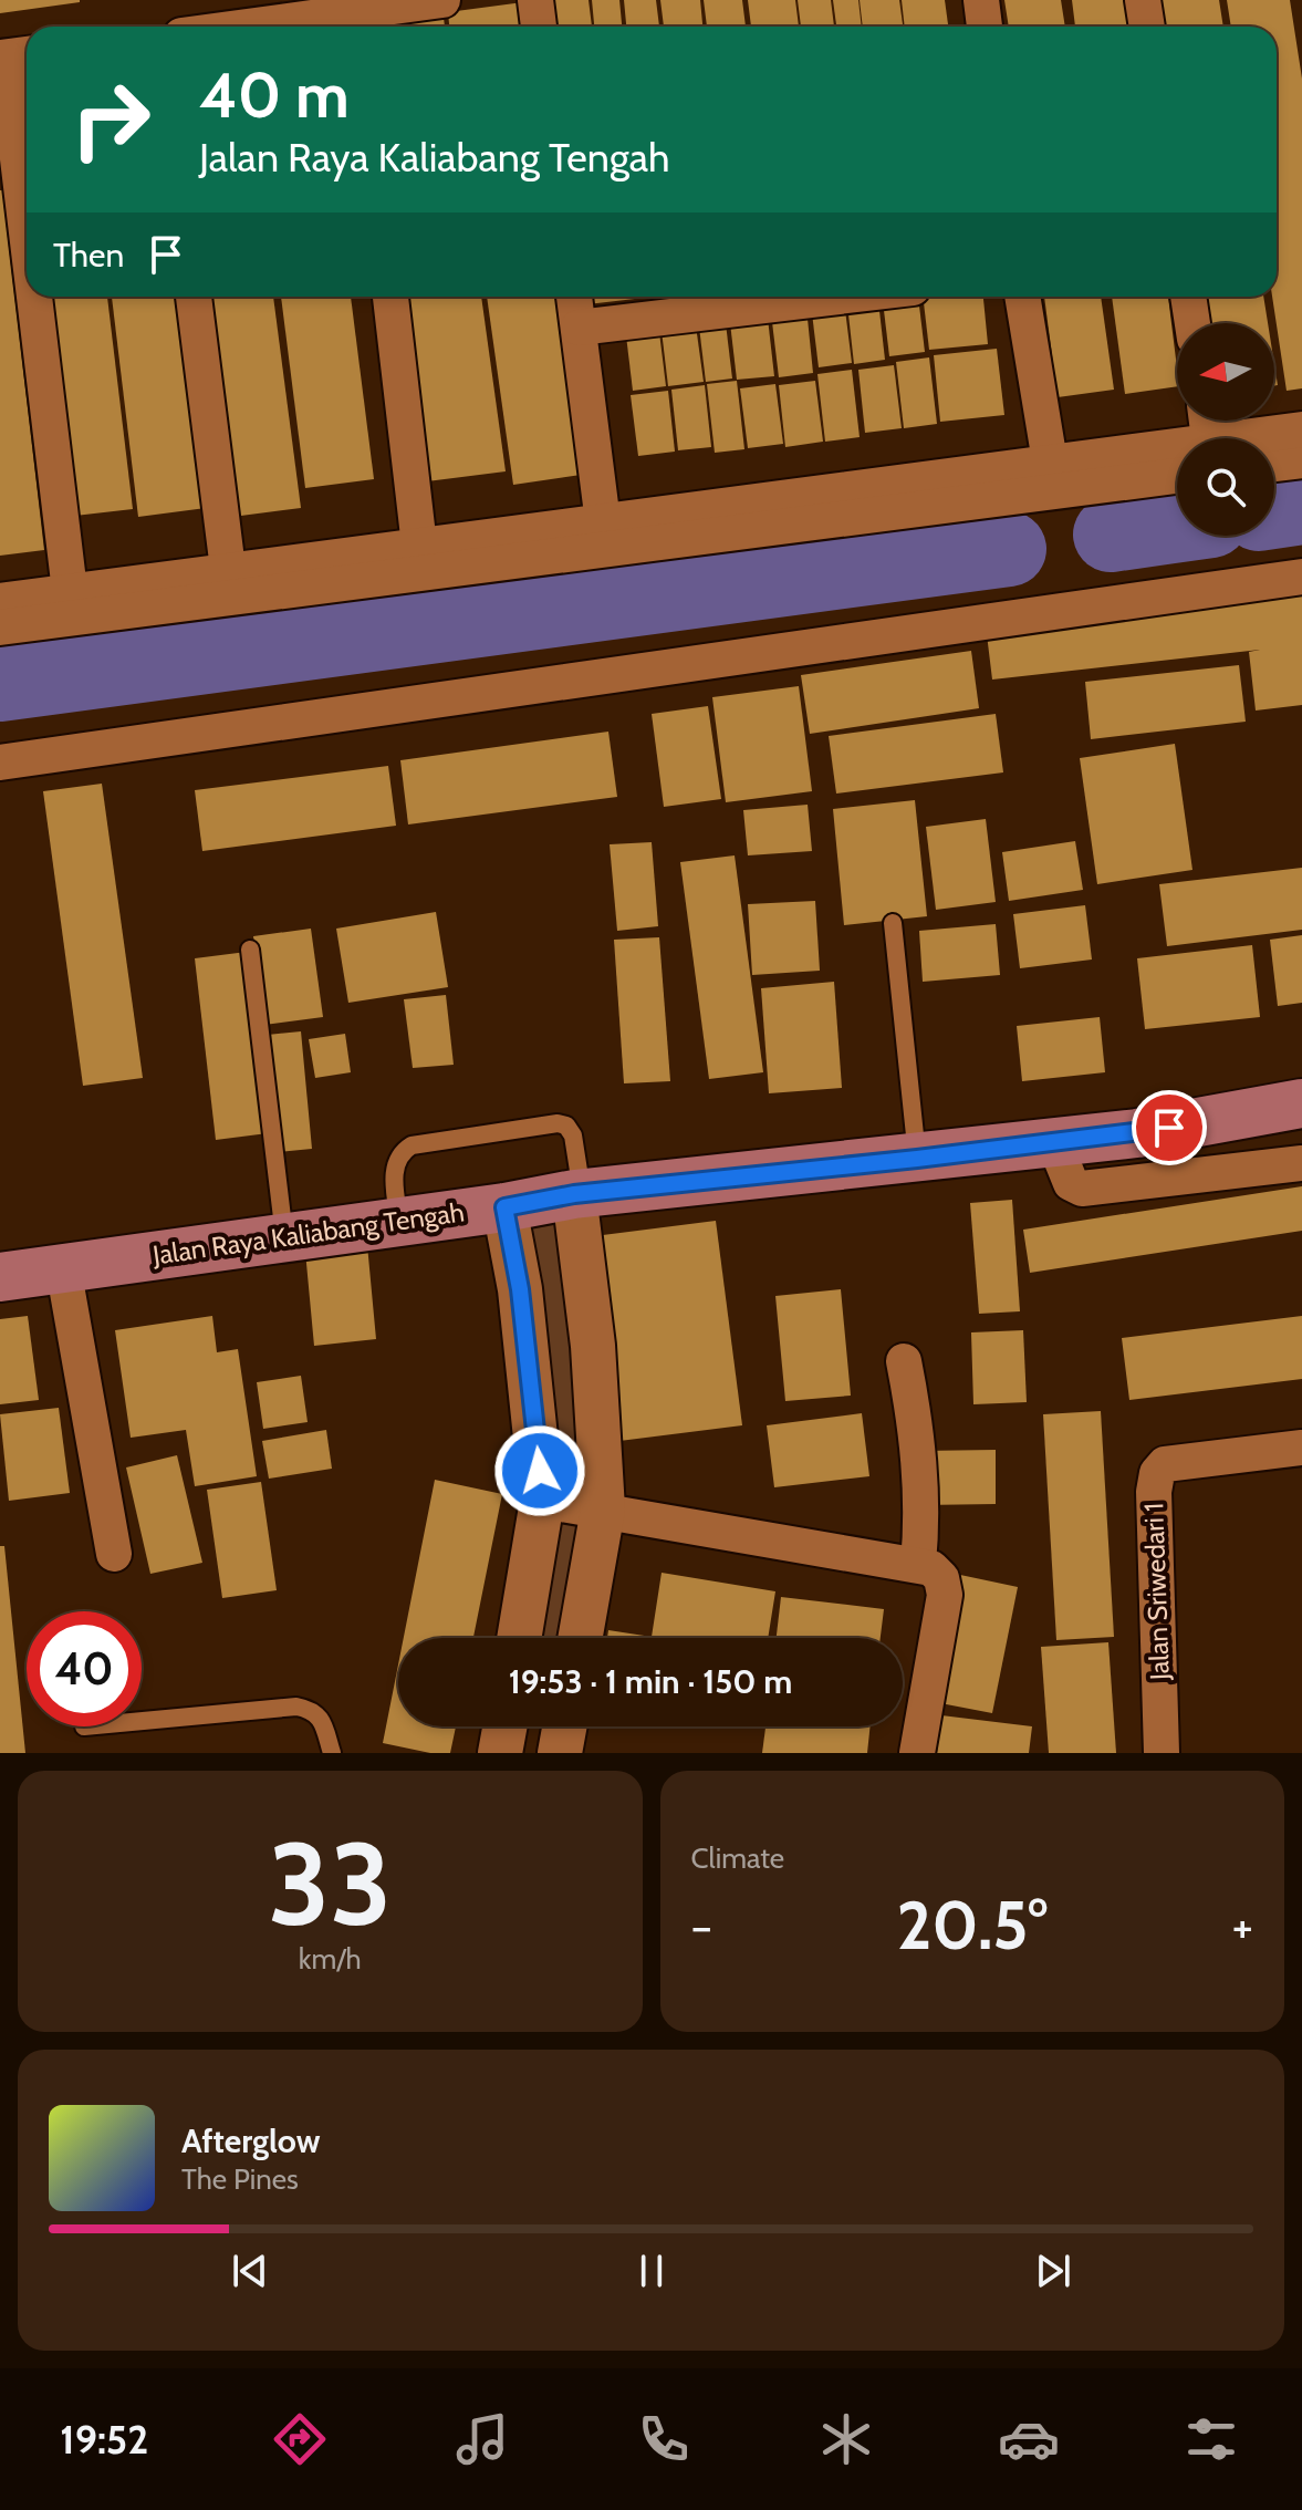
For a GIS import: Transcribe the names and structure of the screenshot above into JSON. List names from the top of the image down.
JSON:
{
  "streets": {
    "main road": ["Jalan Raya Kaliabang Tengah"],
    "street": ["Jalan Sriwedari 1"]
  },
  "north": "left",
  "page": {
    "turn": ["40 m", "Jalan Raya Kaliabang Tengah"],
    "then": "Then",
    "limit": "40",
    "trip": "19:53 · 1 min · 150 m",
    "tile": [
      ["33", "km/h"],
      "Climate"
    ],
    "heat": ["−", "20.5°", "+"],
    "song": ["Afterglow", "The Pines"],
    "tabs": "19:52"
  }
}
